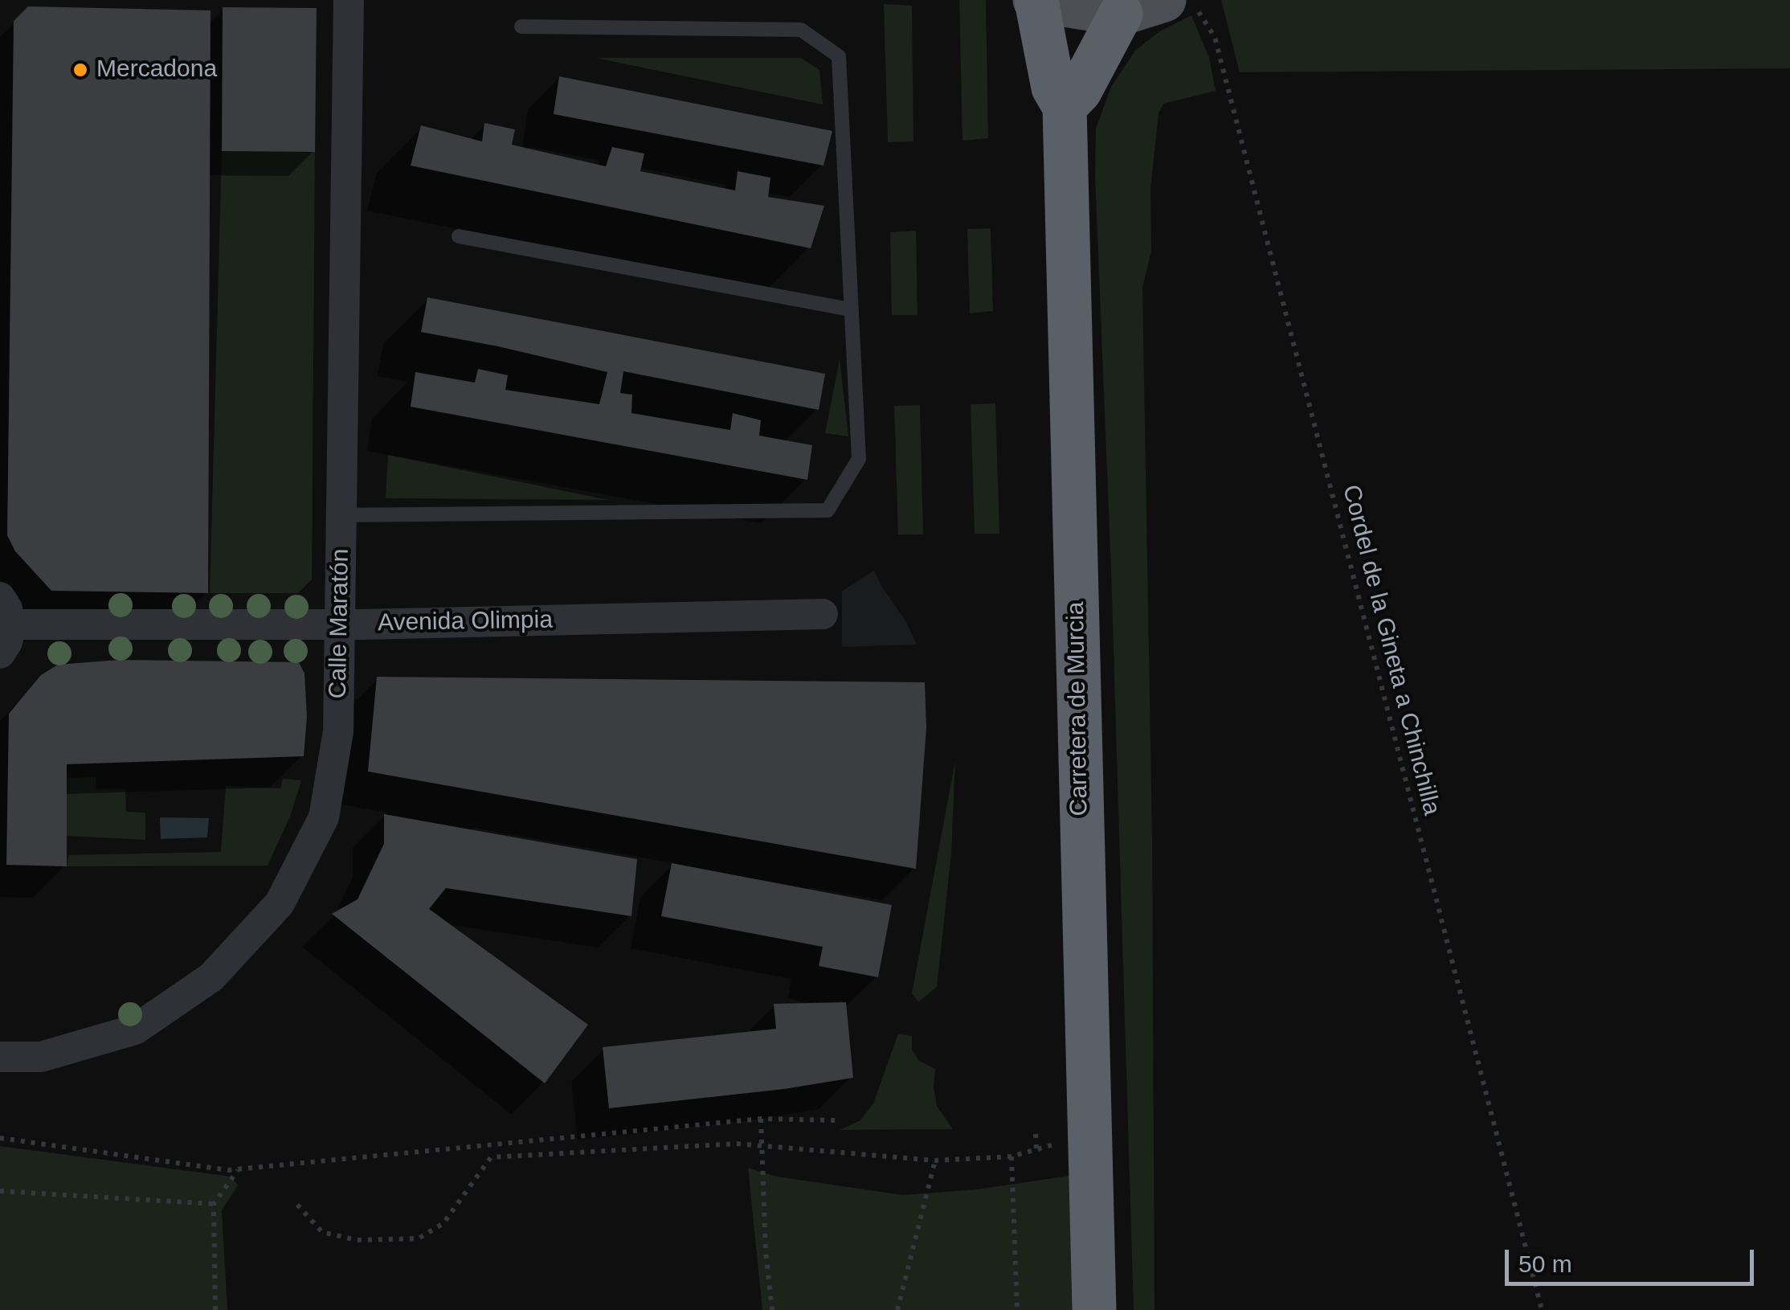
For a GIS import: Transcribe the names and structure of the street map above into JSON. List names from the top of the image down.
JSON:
{
  "streets": {
    "highway": ["Carretera de Murcia"],
    "street": ["Avenida Olimpia", "Calle Maratón"],
    "path": ["Cordel de la Gineta a Chinchilla"]
  },
  "crossings": [
    ["Avenida Olimpia", "Calle Maratón"]
  ],
  "places": ["Mercadona"],
  "scale_bar": "50 m"
}
